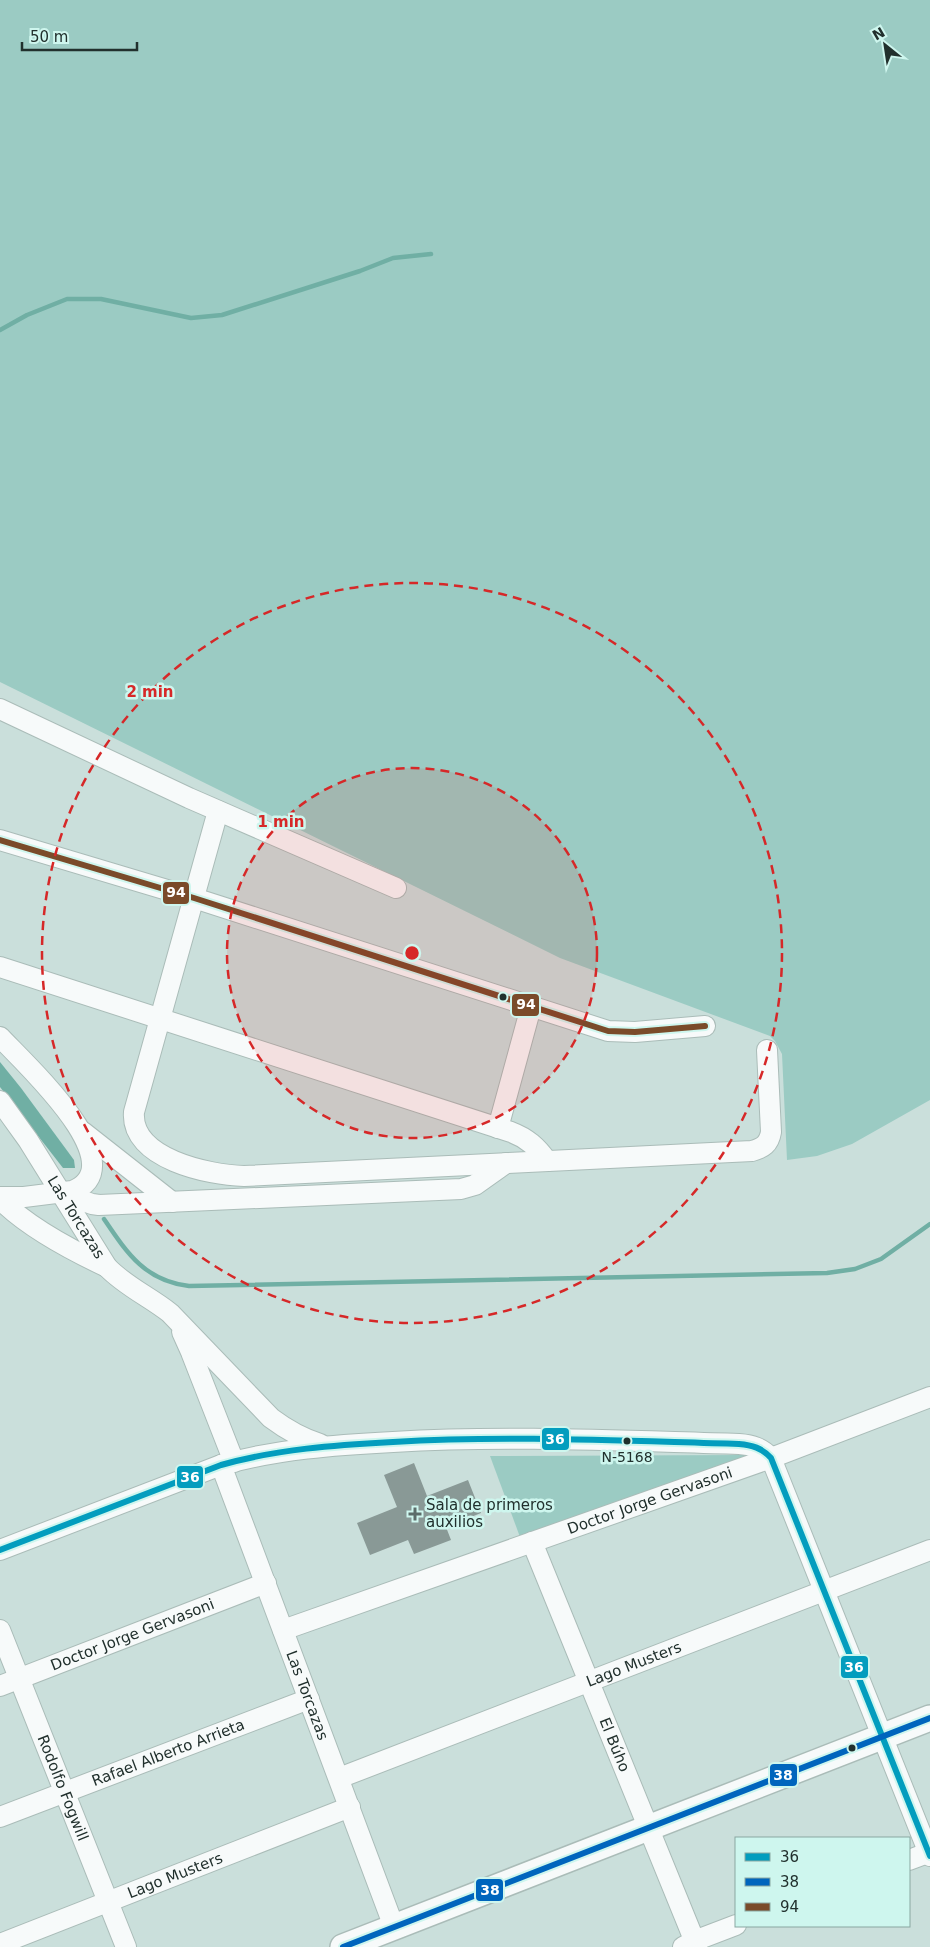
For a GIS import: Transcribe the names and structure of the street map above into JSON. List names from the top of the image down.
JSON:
{
  "streets": {
    "street": [
      "Las Torcazas",
      "Doctor Jorge Gervasoni",
      "Lago Musters",
      "El Búho",
      "Rafael Alberto Arrieta",
      "Rodolfo Fogwill"
    ]
  },
  "crossings": [
    ["Las Torcazas", "Doctor Jorge Gervasoni"],
    ["Las Torcazas", "Lago Musters"],
    ["Las Torcazas", "Rafael Alberto Arrieta"],
    ["Doctor Jorge Gervasoni", "El Búho"],
    ["Doctor Jorge Gervasoni", "Rodolfo Fogwill"],
    ["Lago Musters", "El Búho"],
    ["Lago Musters", "Rodolfo Fogwill"],
    ["Rafael Alberto Arrieta", "Rodolfo Fogwill"]
  ],
  "places": {
    "other": ["N-5168"],
    "health": ["Sala de primeros auxilios"]
  },
  "lines": ["transit line 94", "transit line 36", "transit line 38"],
  "legend": ["36", "38", "94"],
  "scale_bar": "50 m",
  "north": "top left",
  "rings": ["2 min", "1 min"]
}
